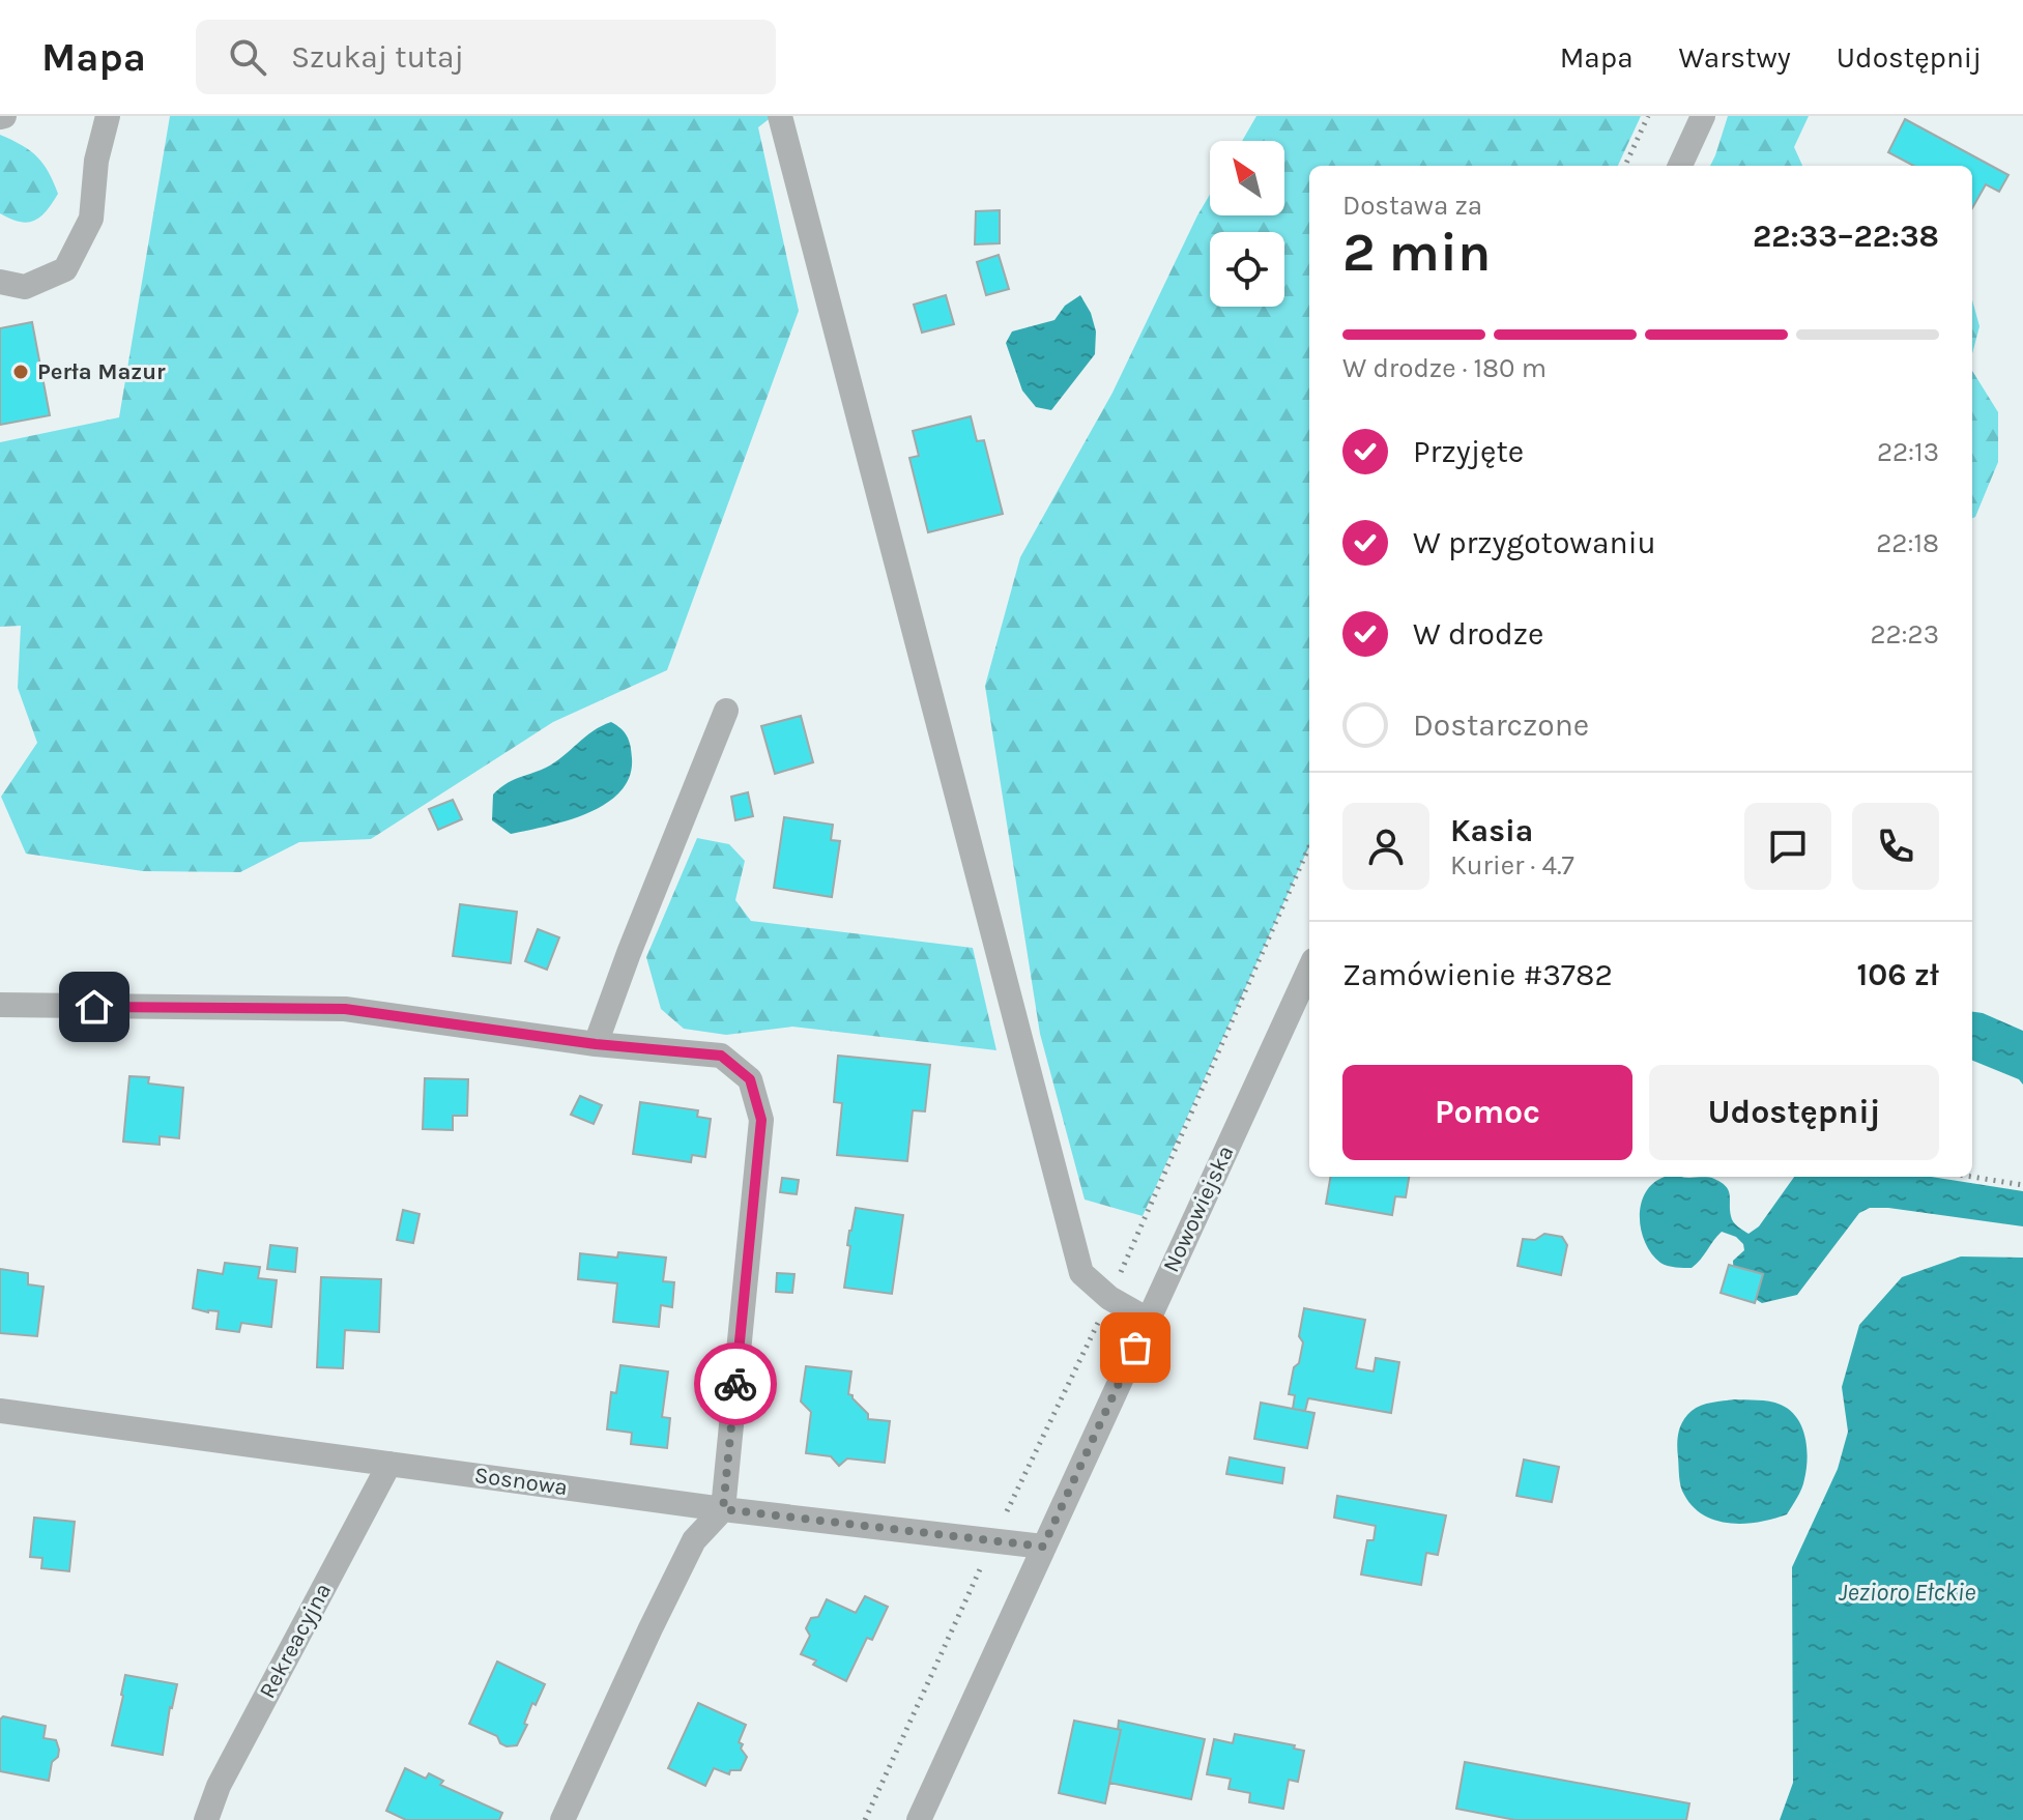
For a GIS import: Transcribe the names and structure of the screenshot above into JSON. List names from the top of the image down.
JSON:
{
  "streets": {
    "street": ["Nowowiejska", "Sosnowa", "Rekreacyjna"]
  },
  "crossings": [
    ["Nowowiejska", "Sosnowa"],
    ["Sosnowa", "Rekreacyjna"]
  ],
  "water": ["Jezioro Ełckie"],
  "places": ["Perła Mazur"],
  "north": "top left",
  "page": {
    "header": "Mapa",
    "search": "Szukaj tutaj",
    "nav": ["Mapa", "Warstwy", "Udostępnij"],
    "heading": ["2 min", "Dostawa za", "22:33–22:38"],
    "panel": [
      "Kasia",
      "Kurier · 4.7",
      "Zamówienie #3782",
      "106 zł"
    ],
    "bar": "W drodze · 180 m",
    "list": [
      ["Przyjęte", "22:13"],
      ["W przygotowaniu", "22:18"],
      ["W drodze", "22:23"],
      "Dostarczone"
    ],
    "buttons": ["Pomoc", "Udostępnij"]
  }
}
